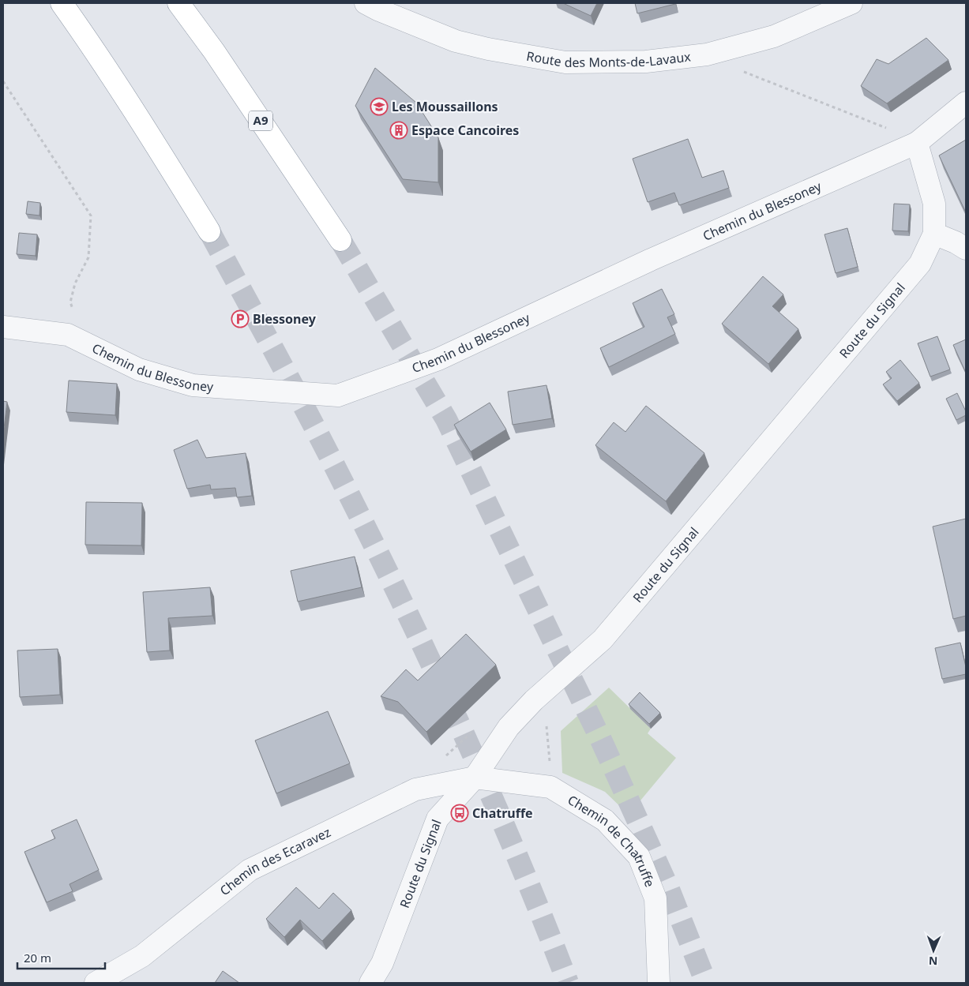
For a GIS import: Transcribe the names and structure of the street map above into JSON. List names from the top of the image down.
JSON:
{
  "streets": {
    "highway": ["A9"],
    "street": [
      "Route des Monts-de-Lavaux",
      "Chemin du Blessoney",
      "Route du Signal",
      "Chemin de Chatruffe",
      "Chemin des Ecaravez"
    ]
  },
  "crossings": [
    ["Chemin du Blessoney", "Route du Signal"],
    ["Route du Signal", "Chemin de Chatruffe"],
    ["Route du Signal", "Chemin des Ecaravez"],
    ["Chemin de Chatruffe", "Chemin des Ecaravez"]
  ],
  "places": {
    "school or university": ["Les Moussaillons"],
    "building": ["Espace Cancoires"],
    "parking": ["Blessoney"],
    "bus stop": ["Chatruffe"]
  },
  "scale_bar": "20 m",
  "north": "bottom"
}
